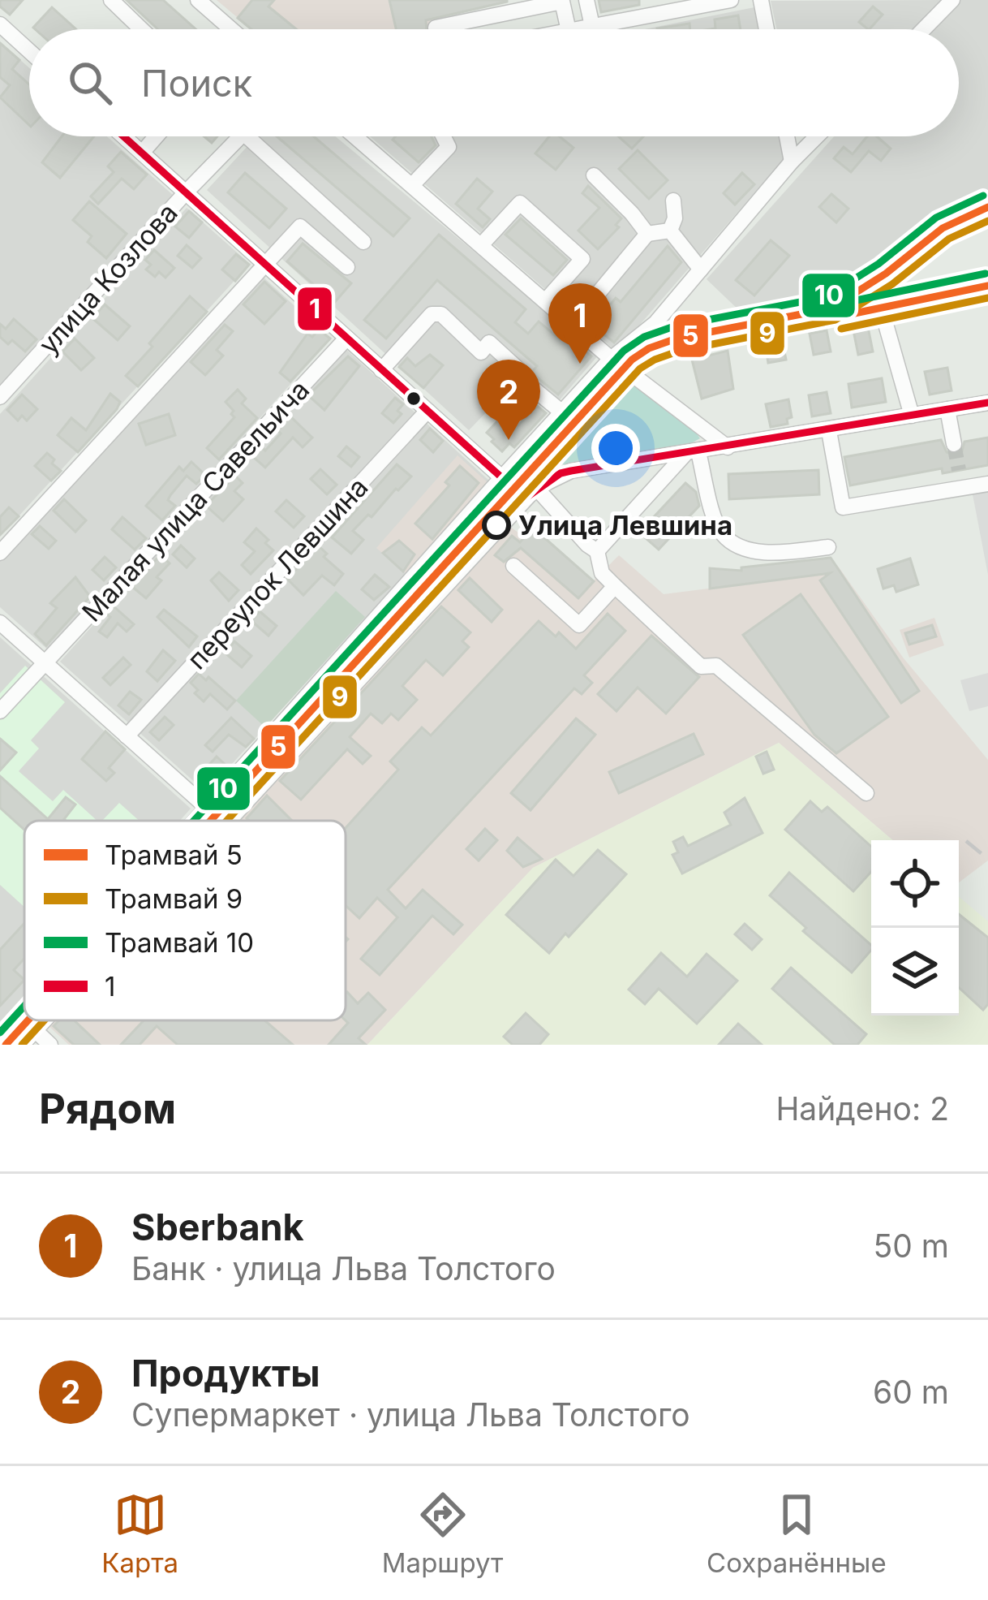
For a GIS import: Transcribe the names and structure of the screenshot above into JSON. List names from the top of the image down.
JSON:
{
  "streets": {
    "street": ["улица Козлова", "Малая улица Савельича", "переулок Левшина"]
  },
  "places": ["Улица Левшина"],
  "lines": [
    "transit line 1",
    "tram line 10",
    "tram line 5",
    "tram line 9"
  ],
  "legend": [
    "Трамвай 5",
    "Трамвай 9",
    "Трамвай 10",
    "1"
  ],
  "page": {
    "search": "Поиск",
    "pins": ["1", "2"],
    "heading": ["Рядом", "Найдено: 2"],
    "list": [
      {
        "mark": "1",
        "name": "Sberbank",
        "note": "Банк · улица Льва Толстого",
        "value": "50 m"
      },
      {
        "mark": "2",
        "name": "Продукты",
        "note": "Супермаркет · улица Льва Толстого",
        "value": "60 m"
      }
    ],
    "nav": ["Карта", "Маршрут", "Сохранённые"]
  }
}
